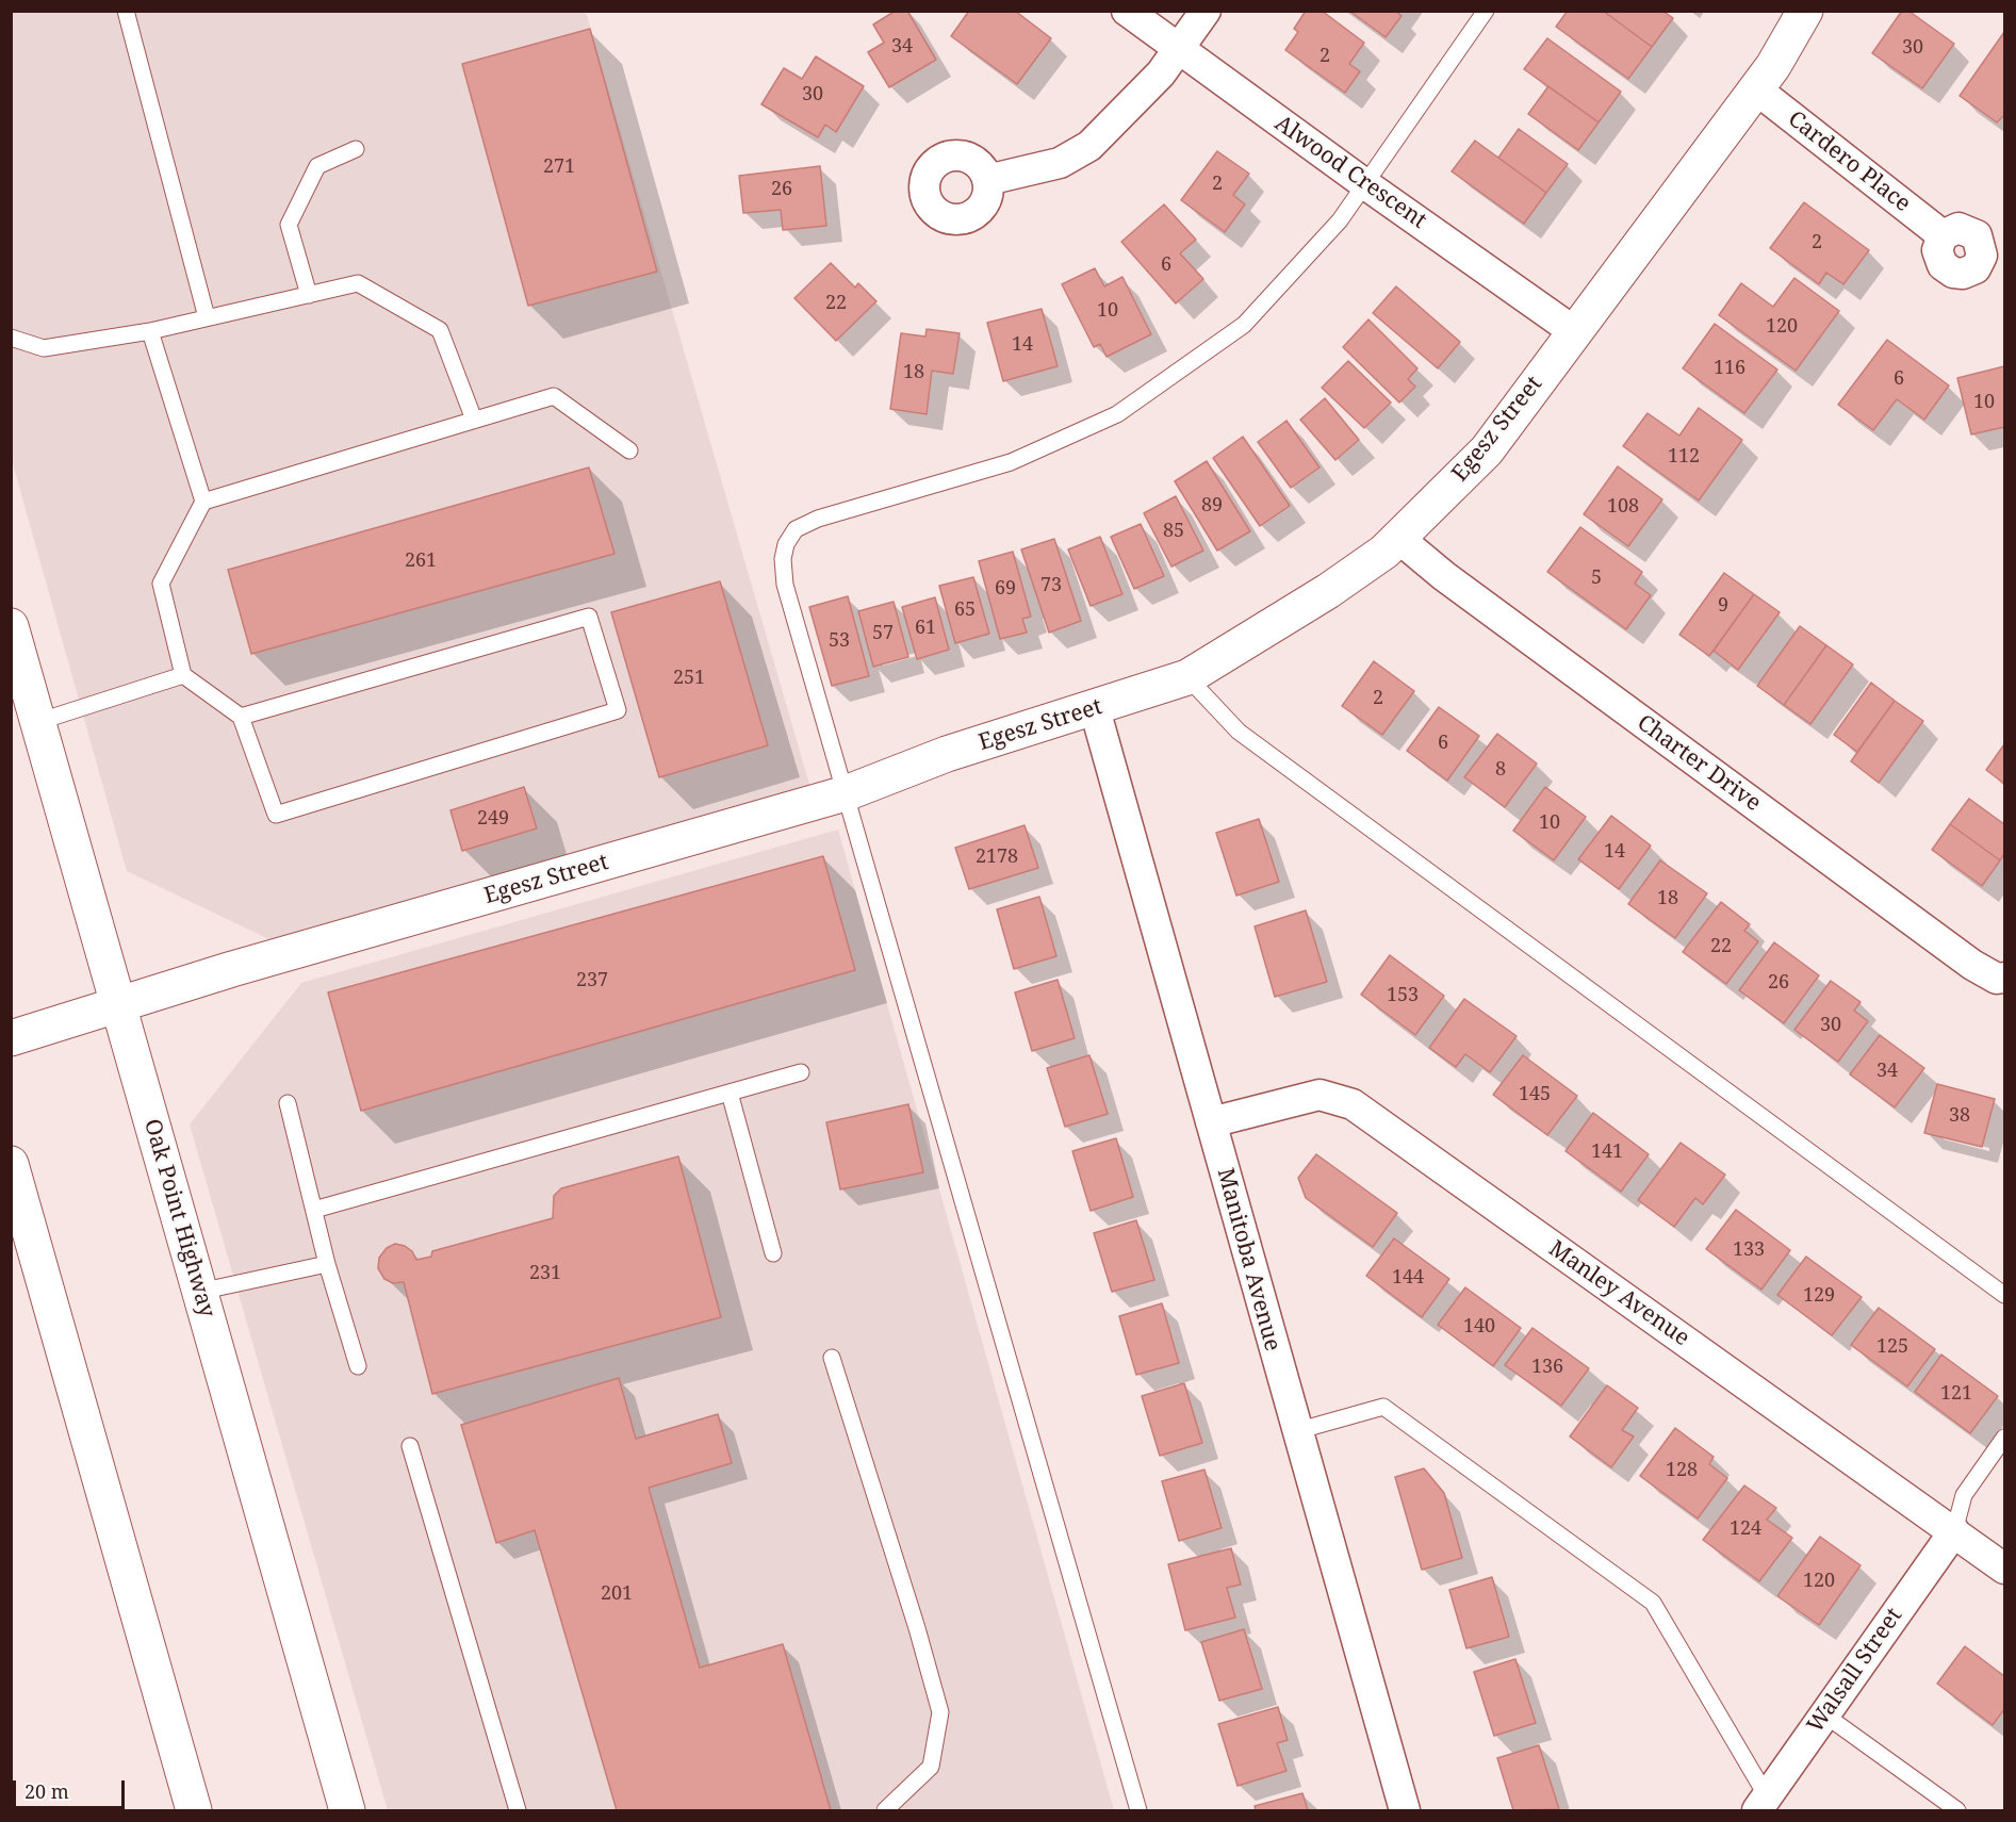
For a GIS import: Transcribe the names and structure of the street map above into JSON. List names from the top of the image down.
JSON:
{
  "streets": {
    "street": [
      "Cardero Place",
      "Alwood Crescent",
      "Egesz Street",
      "Charter Drive",
      "Oak Point Highway",
      "Manitoba Avenue",
      "Manley Avenue",
      "Walsall Street"
    ]
  },
  "crossings": [
    ["Cardero Place", "Egesz Street"],
    ["Alwood Crescent", "Egesz Street"],
    ["Egesz Street", "Charter Drive"],
    ["Egesz Street", "Oak Point Highway"],
    ["Egesz Street", "Manitoba Avenue"],
    ["Manitoba Avenue", "Manley Avenue"],
    ["Manley Avenue", "Walsall Street"]
  ],
  "house_numbers": [
    "34",
    "30",
    "2",
    "30",
    "271",
    "2",
    "26",
    "2",
    "6",
    "22",
    "10",
    "120",
    "14",
    "116",
    "18",
    "6",
    "10",
    "112",
    "89",
    "108",
    "85",
    "261",
    "5",
    "73",
    "69",
    "9",
    "65",
    "61",
    "57",
    "53",
    "251",
    "2",
    "6",
    "8",
    "249",
    "10",
    "14",
    "2178",
    "18",
    "22",
    "237",
    "26",
    "153",
    "30",
    "34",
    "145",
    "38",
    "141",
    "133",
    "231",
    "144",
    "129",
    "140",
    "125",
    "136",
    "121",
    "128",
    "124",
    "120",
    "201"
  ],
  "scale_bar": "20 m"
}
